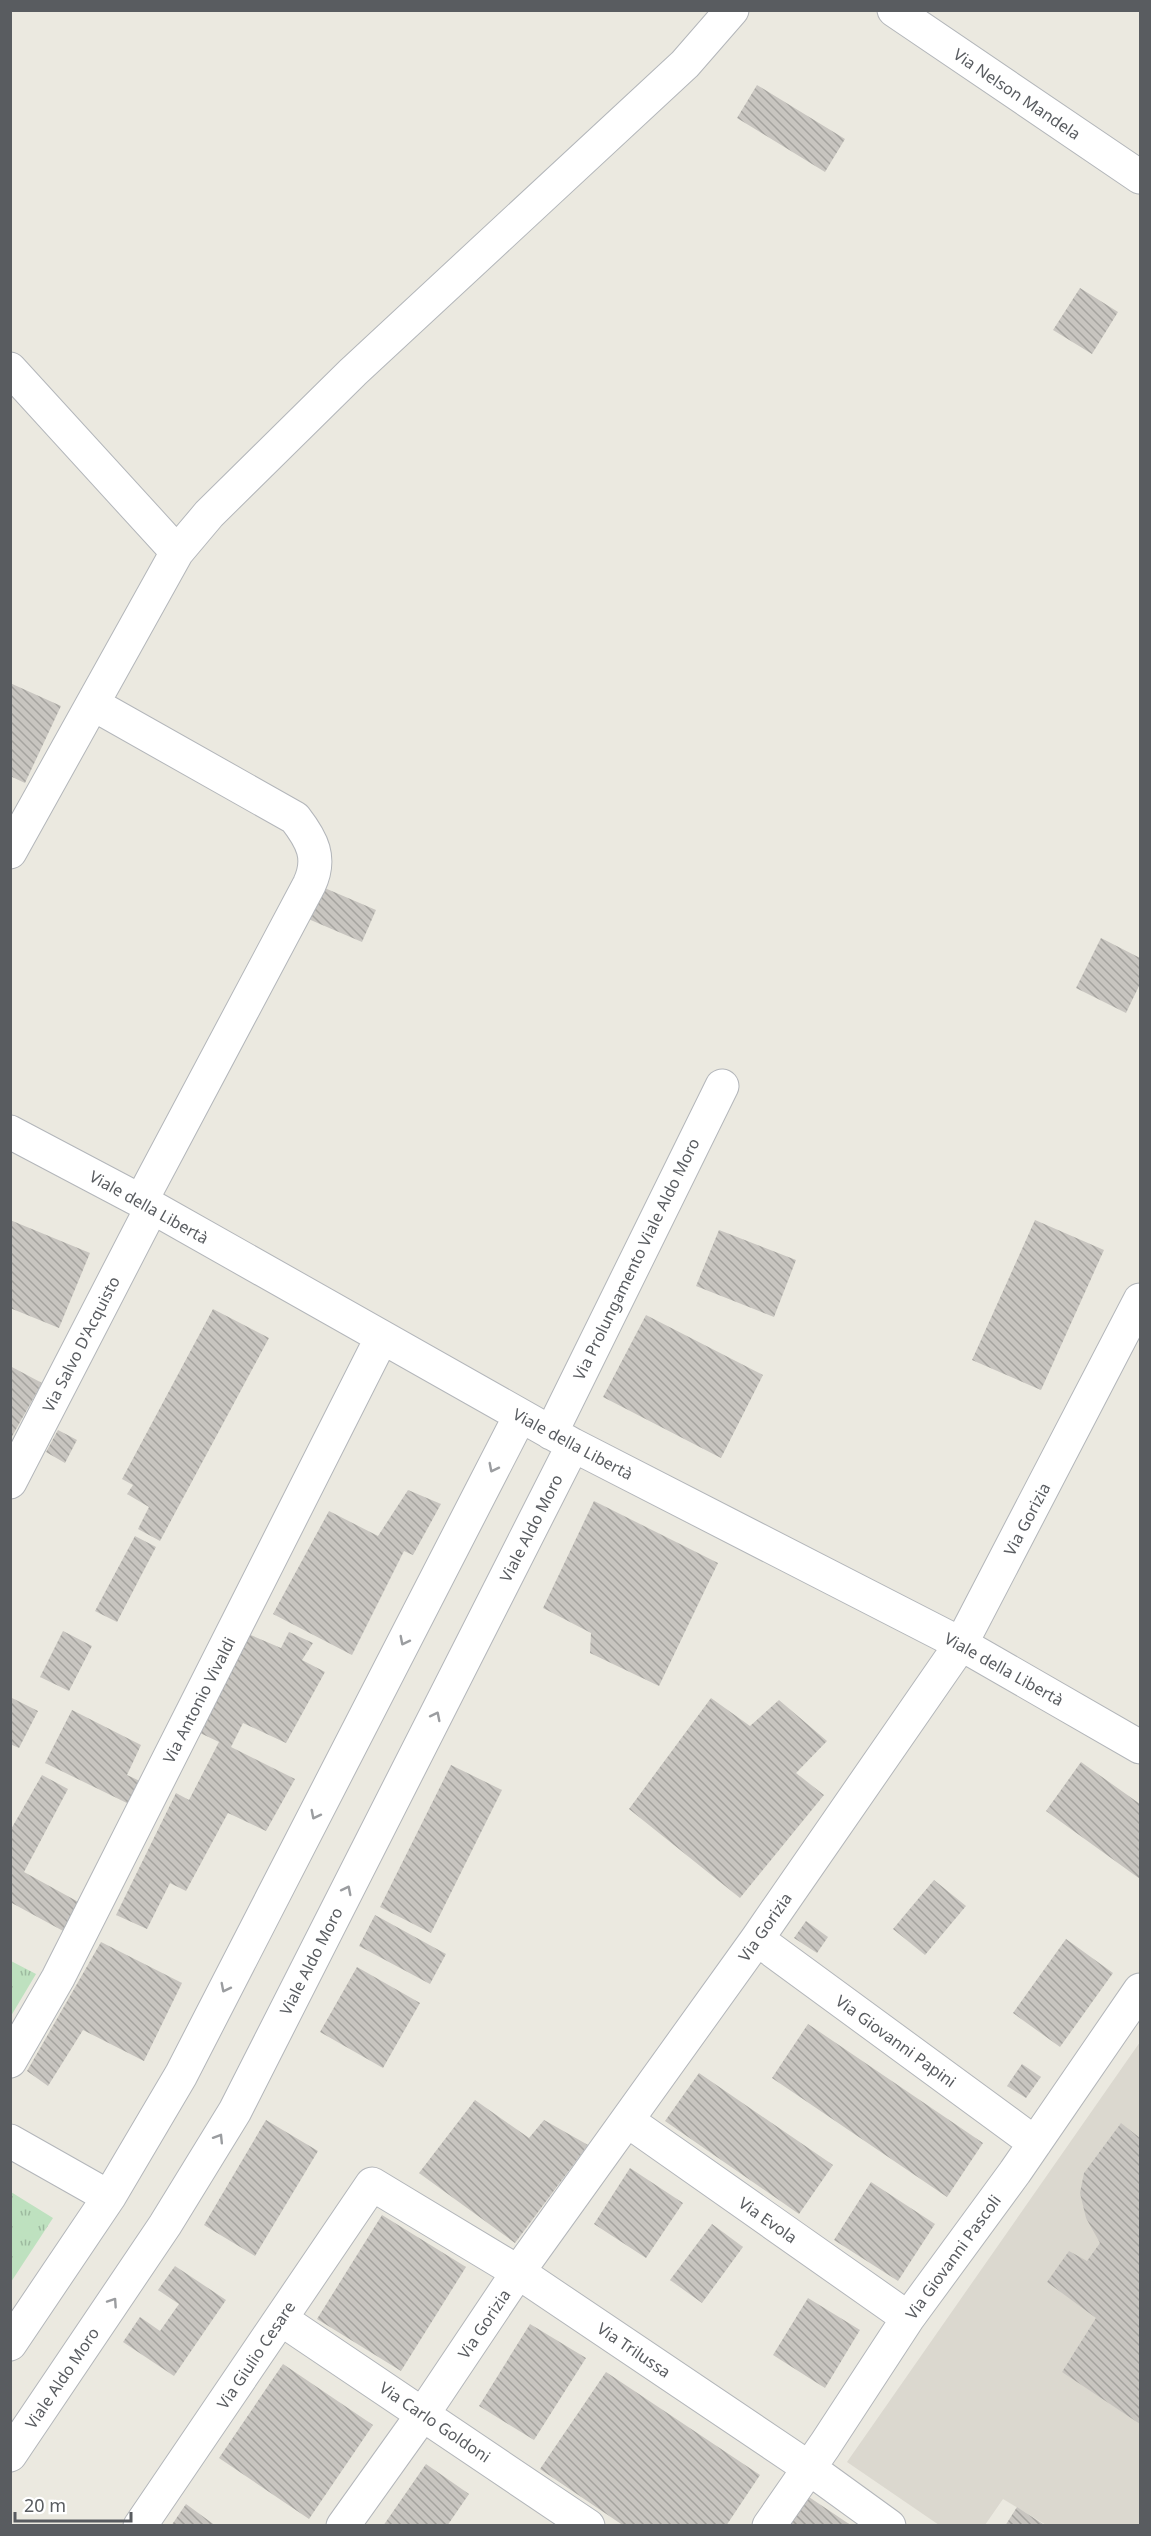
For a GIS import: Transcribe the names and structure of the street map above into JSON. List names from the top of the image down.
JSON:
{
  "streets": {
    "street": [
      "Via Nelson Mandela",
      "Viale della Libertà",
      "Via Prolungamento Viale Aldo Moro",
      "Via Salvo D'Acquisto",
      "Via Gorizia",
      "Viale Aldo Moro",
      "Via Antonio Vivaldi",
      "Via Giovanni Papini",
      "Via Evola",
      "Via Giovanni Pascoli",
      "Via Trilussa",
      "Via Giulio Cesare",
      "Via Carlo Goldoni"
    ]
  },
  "crossings": [
    ["Viale della Libertà", "Via Prolungamento Viale Aldo Moro"],
    ["Viale della Libertà", "Via Salvo D'Acquisto"],
    ["Viale della Libertà", "Via Gorizia"],
    ["Viale della Libertà", "Viale Aldo Moro"],
    ["Viale della Libertà", "Via Antonio Vivaldi"],
    ["Via Prolungamento Viale Aldo Moro", "Viale Aldo Moro"],
    ["Via Gorizia", "Via Giovanni Papini"],
    ["Via Gorizia", "Via Evola"],
    ["Via Gorizia", "Via Trilussa"],
    ["Via Gorizia", "Via Carlo Goldoni"],
    ["Via Giovanni Papini", "Via Giovanni Pascoli"],
    ["Via Evola", "Via Giovanni Pascoli"],
    ["Via Giovanni Pascoli", "Via Trilussa"],
    ["Via Trilussa", "Via Giulio Cesare"],
    ["Via Giulio Cesare", "Via Carlo Goldoni"]
  ],
  "scale_bar": "20 m"
}
